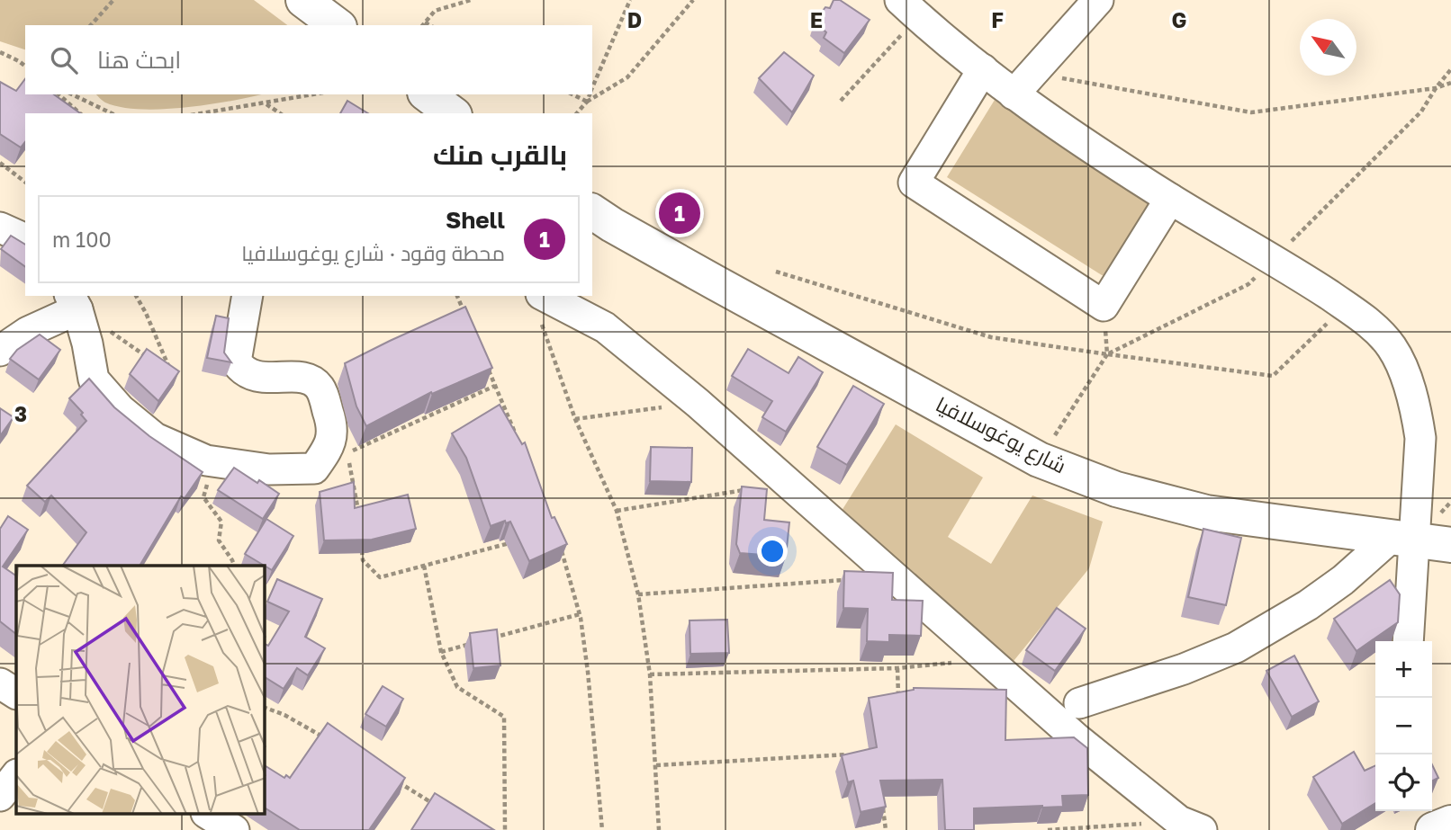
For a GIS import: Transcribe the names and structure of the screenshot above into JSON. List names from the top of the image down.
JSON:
{
  "streets": {
    "main road": ["شارع يوغوسلافيا"]
  },
  "north": "top left",
  "page": {
    "search": "ابحث هنا",
    "heading": "بالقرب منك",
    "pins": "1",
    "list": [
      {
        "mark": "1",
        "name": "Shell",
        "note": "محطة وقود · شارع يوغوسلافيا",
        "value": "100 m"
      }
    ],
    "map_buttons": ["+", "−"]
  },
  "grid": {
    "columns": [
      "D",
      "E",
      "F",
      "G"
    ],
    "rows": ["3"]
  }
}
